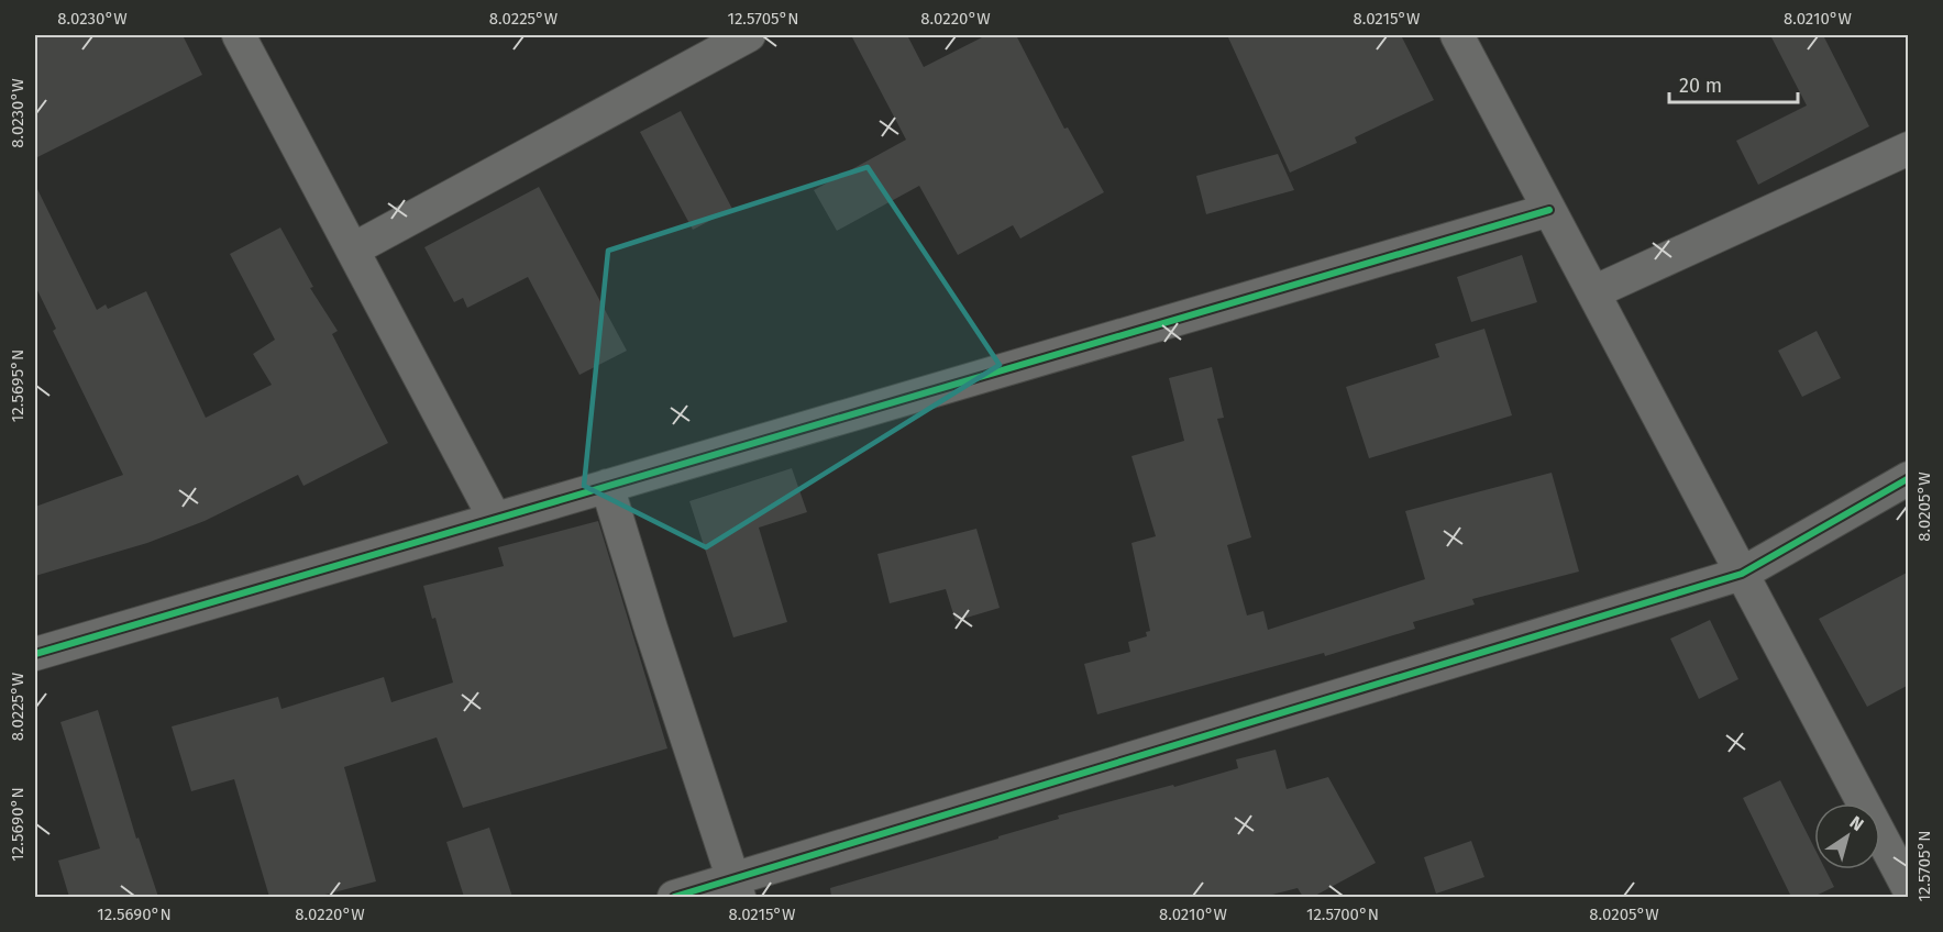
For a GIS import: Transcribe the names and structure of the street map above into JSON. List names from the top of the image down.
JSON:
{
  "scale_bar": "20 m",
  "north": "top right",
  "coordinates": [
    "8.0230°W",
    "8.0225°W",
    "12.5705°N",
    "8.0220°W",
    "8.0215°W",
    "8.0210°W",
    "12.5695°N",
    "8.0205°W",
    "12.5690°N",
    "12.5700°N"
  ]
}
